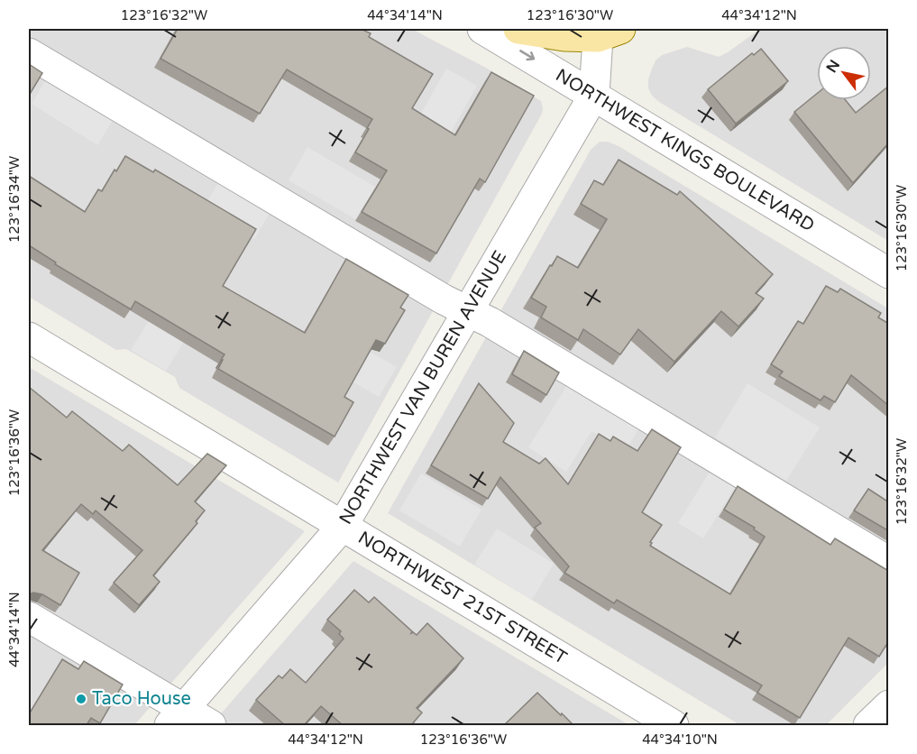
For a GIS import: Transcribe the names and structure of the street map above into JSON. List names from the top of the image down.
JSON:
{
  "streets": {
    "street": ["NORTHWEST KINGS BOULEVARD", "NORTHWEST VAN BUREN AVENUE", "NORTHWEST 21ST STREET"]
  },
  "crossings": [
    ["NORTHWEST KINGS BOULEVARD", "NORTHWEST VAN BUREN AVENUE"],
    ["NORTHWEST VAN BUREN AVENUE", "NORTHWEST 21ST STREET"]
  ],
  "places": ["Taco House"],
  "north": "top left",
  "coordinates": [
    "123°16'32\"W",
    "44°34'14\"N",
    "123°16'30\"W",
    "44°34'12\"N",
    "123°16'34\"W",
    "123°16'36\"W",
    "44°34'10\"N"
  ]
}
